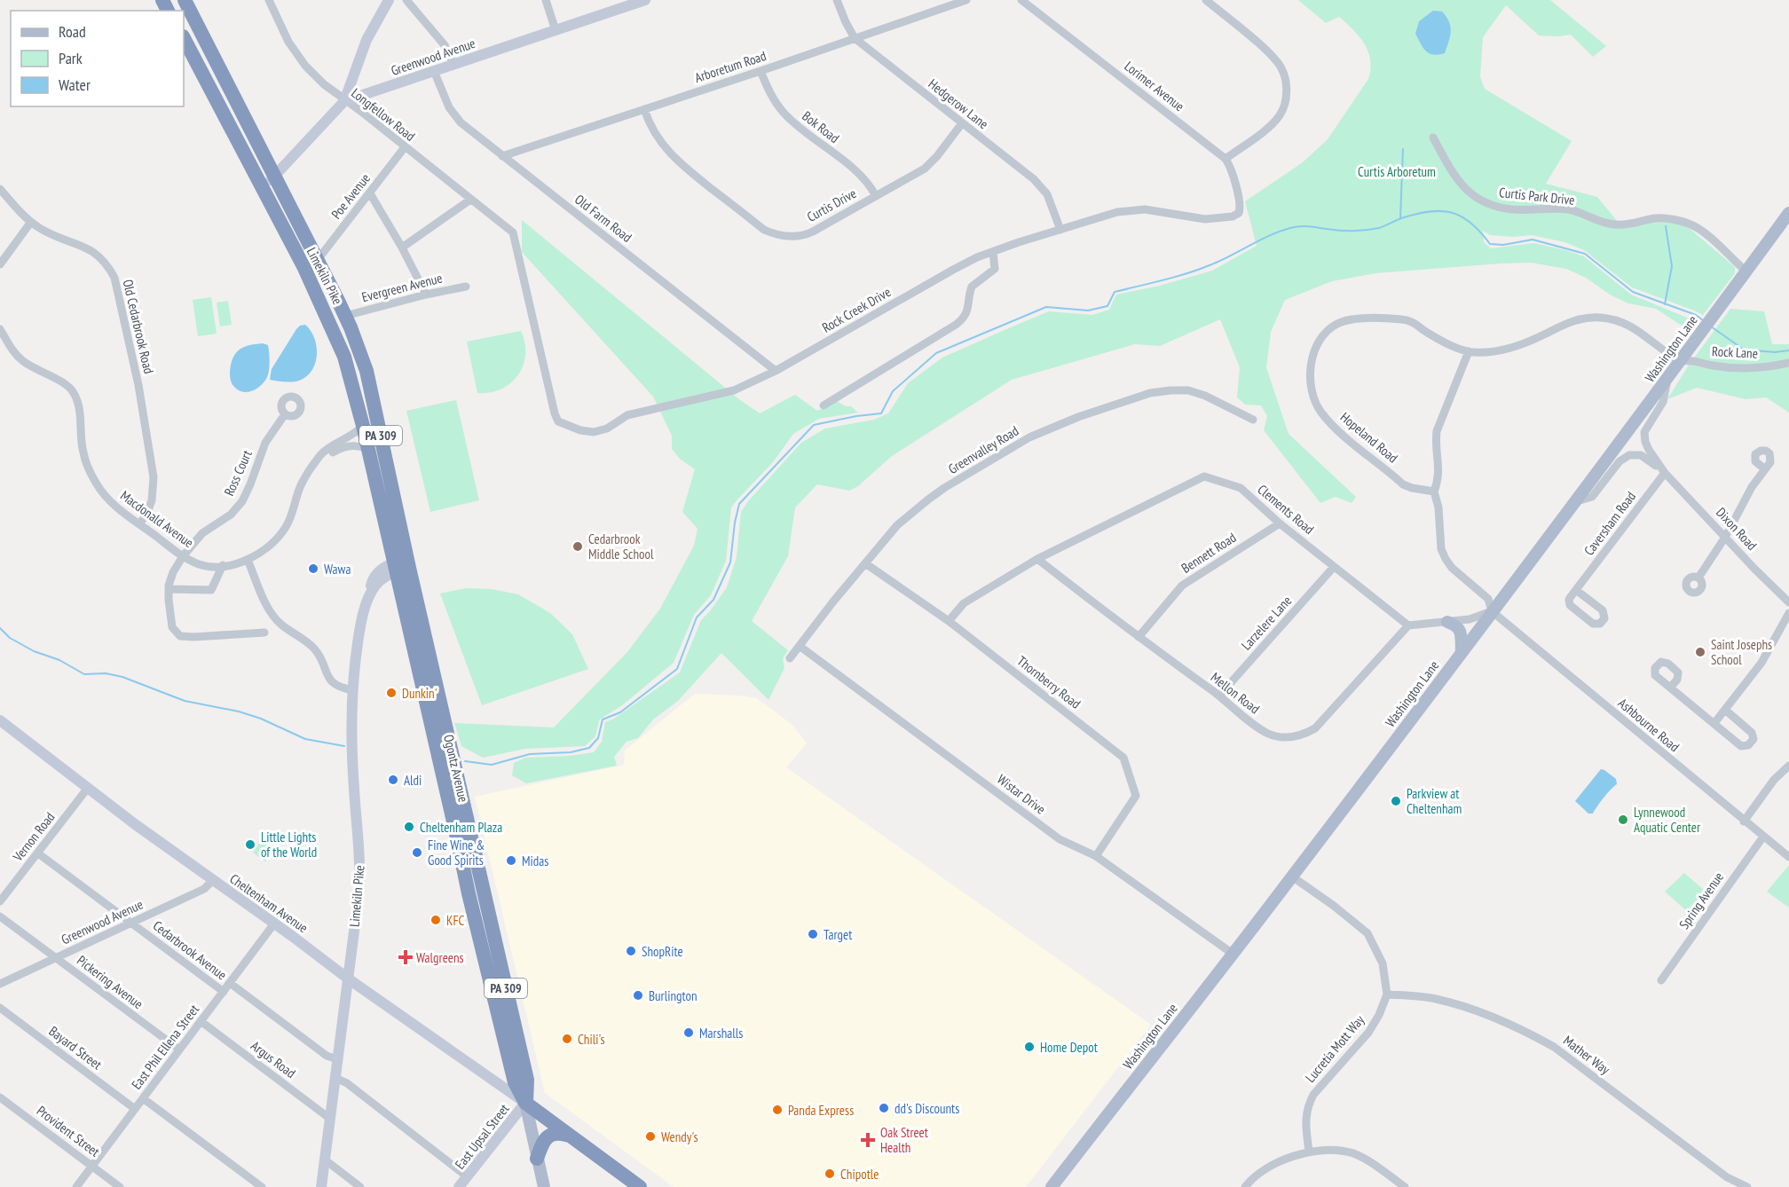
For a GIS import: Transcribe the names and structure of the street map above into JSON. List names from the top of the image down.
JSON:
{
  "streets": {
    "highway": ["Limekiln Pike", "PA 309", "Ogontz Avenue"],
    "main road": [
      "Greenwood Avenue",
      "Washington Lane",
      "Cheltenham Avenue",
      "East Upsal Street"
    ],
    "street": [
      "Arboretum Road",
      "Lorimer Avenue",
      "Hedgerow Lane",
      "Longfellow Road",
      "Bok Road",
      "Poe Avenue",
      "Curtis Park Drive",
      "Curtis Drive",
      "Old Farm Road",
      "Evergreen Avenue",
      "Rock Creek Drive",
      "Old Cedarbrook Road",
      "Rock Lane",
      "Hopeland Road",
      "Greenvalley Road",
      "Ross Court",
      "Clements Road",
      "Macdonald Avenue",
      "Caversham Road",
      "Dixon Road",
      "Bennett Road",
      "Larzelere Lane",
      "Thornberry Road",
      "Mellon Road",
      "Ashbourne Road",
      "Wistar Drive",
      "Vernon Road",
      "Spring Avenue",
      "Cedarbrook Avenue",
      "Pickering Avenue",
      "East Phil Ellena Street",
      "Bayard Street",
      "Lucretia Mott Way",
      "Mather Way",
      "Argus Road",
      "Provident Street"
    ]
  },
  "crossings": [
    ["Greenwood Avenue", "Longfellow Road"],
    ["Greenwood Avenue", "Old Farm Road"],
    ["Greenwood Avenue", "Limekiln Pike"],
    ["Greenwood Avenue", "Cheltenham Avenue"],
    ["Greenwood Avenue", "Cedarbrook Avenue"],
    ["Greenwood Avenue", "Pickering Avenue"],
    ["Arboretum Road", "Hedgerow Lane"],
    ["Arboretum Road", "Bok Road"],
    ["Arboretum Road", "Curtis Drive"],
    ["Arboretum Road", "Old Farm Road"],
    ["Lorimer Avenue", "Rock Creek Drive"],
    ["Hedgerow Lane", "Curtis Drive"],
    ["Hedgerow Lane", "Rock Creek Drive"],
    ["Longfellow Road", "Poe Avenue"],
    ["Longfellow Road", "Rock Creek Drive"],
    ["Bok Road", "Curtis Drive"],
    ["Poe Avenue", "Limekiln Pike"],
    ["Curtis Park Drive", "Washington Lane"],
    ["Old Farm Road", "Rock Creek Drive"],
    ["Limekiln Pike", "Evergreen Avenue"],
    ["Limekiln Pike", "Macdonald Avenue"],
    ["Limekiln Pike", "Ogontz Avenue"],
    ["Limekiln Pike", "Cheltenham Avenue"],
    ["Limekiln Pike", "Cedarbrook Avenue"],
    ["Limekiln Pike", "Argus Road"],
    ["Old Cedarbrook Road", "Macdonald Avenue"],
    ["Washington Lane", "Rock Lane"],
    ["Washington Lane", "Dixon Road"],
    ["Washington Lane", "Ashbourne Road"],
    ["Washington Lane", "Wistar Drive"],
    ["Greenvalley Road", "Thornberry Road"],
    ["Greenvalley Road", "Wistar Drive"],
    ["Ross Court", "Macdonald Avenue"],
    ["Clements Road", "Bennett Road"],
    ["Clements Road", "Larzelere Lane"],
    ["Clements Road", "Thornberry Road"],
    ["Clements Road", "Mellon Road"],
    ["Caversham Road", "Dixon Road"],
    ["Bennett Road", "Mellon Road"],
    ["Larzelere Lane", "Mellon Road"],
    ["Thornberry Road", "Wistar Drive"],
    ["Ashbourne Road", "Spring Avenue"],
    ["Ogontz Avenue", "Cheltenham Avenue"],
    ["Ogontz Avenue", "East Upsal Street"],
    ["Vernon Road", "Cheltenham Avenue"],
    ["Vernon Road", "Cedarbrook Avenue"],
    ["Cheltenham Avenue", "East Phil Ellena Street"],
    ["Cheltenham Avenue", "East Upsal Street"],
    ["Cedarbrook Avenue", "East Phil Ellena Street"],
    ["Pickering Avenue", "East Phil Ellena Street"],
    ["East Phil Ellena Street", "Bayard Street"],
    ["East Phil Ellena Street", "Argus Road"],
    ["East Phil Ellena Street", "Provident Street"],
    ["Lucretia Mott Way", "Mather Way"]
  ],
  "parks": ["Curtis Arboretum"],
  "places": {
    "other": [
      "Cedarbrook Middle School",
      "Wawa",
      "Saint Josephs School",
      "Dunkin'",
      "Aldi",
      "Parkview at Cheltenham",
      "Lynnewood Aquatic Center",
      "Cheltenham Plaza",
      "Little Lights of the World",
      "Fine Wine & Good Spirits",
      "Midas",
      "KFC",
      "Target",
      "ShopRite",
      "Burlington",
      "Marshalls",
      "Chili's",
      "Home Depot",
      "dd's Discounts",
      "Panda Express",
      "Wendy's",
      "Chipotle"
    ],
    "health": ["Walgreens", "Oak Street Health"]
  },
  "legend": ["Road", "Park", "Water"]
}
